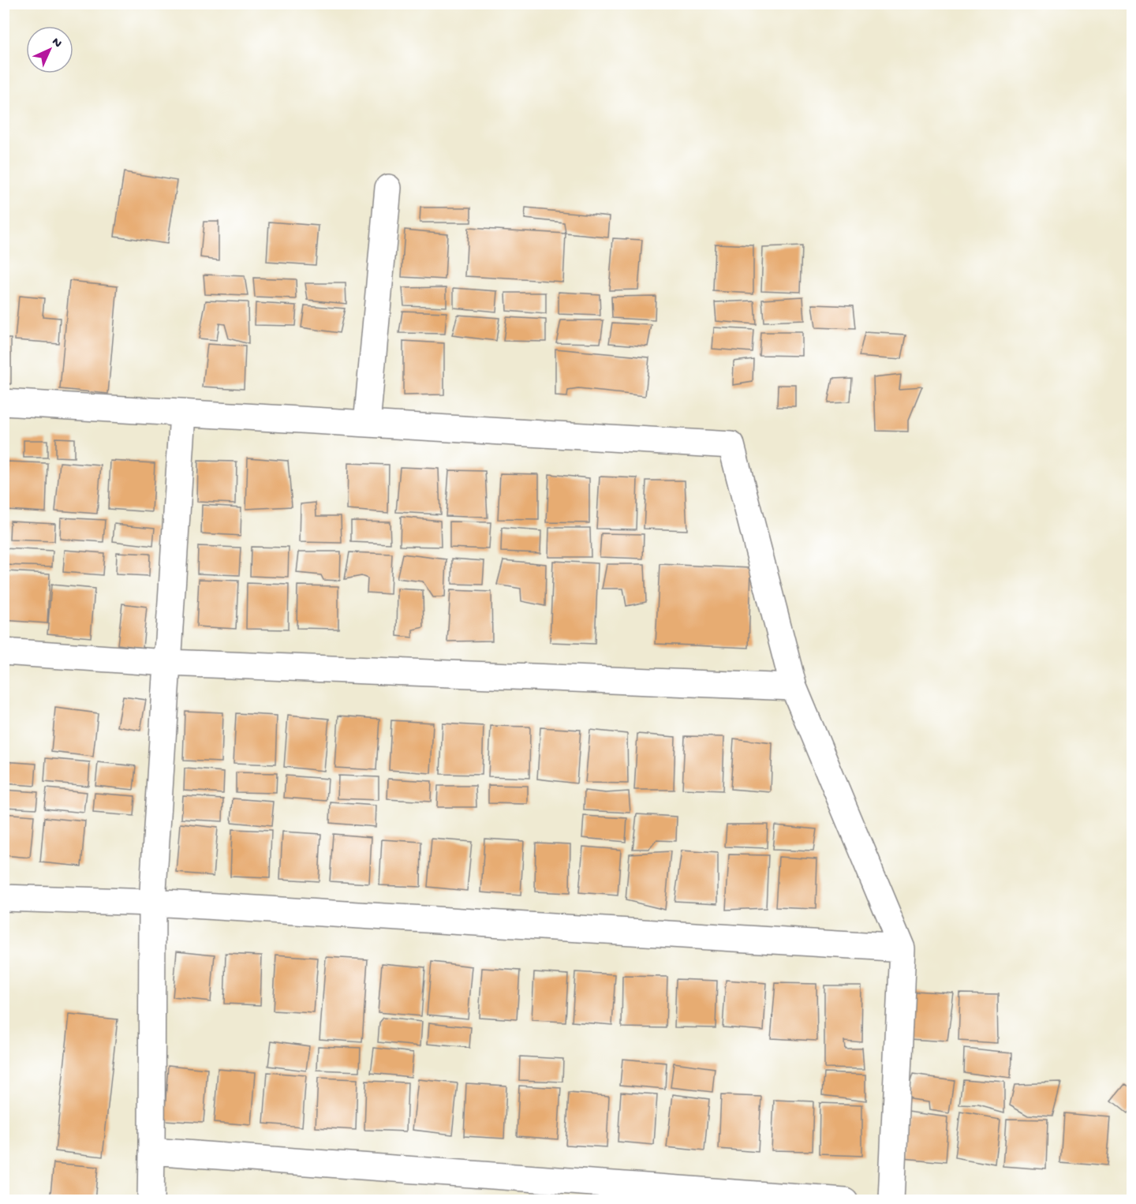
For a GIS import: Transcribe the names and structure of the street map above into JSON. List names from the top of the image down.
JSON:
{
  "north": "top right"
}
